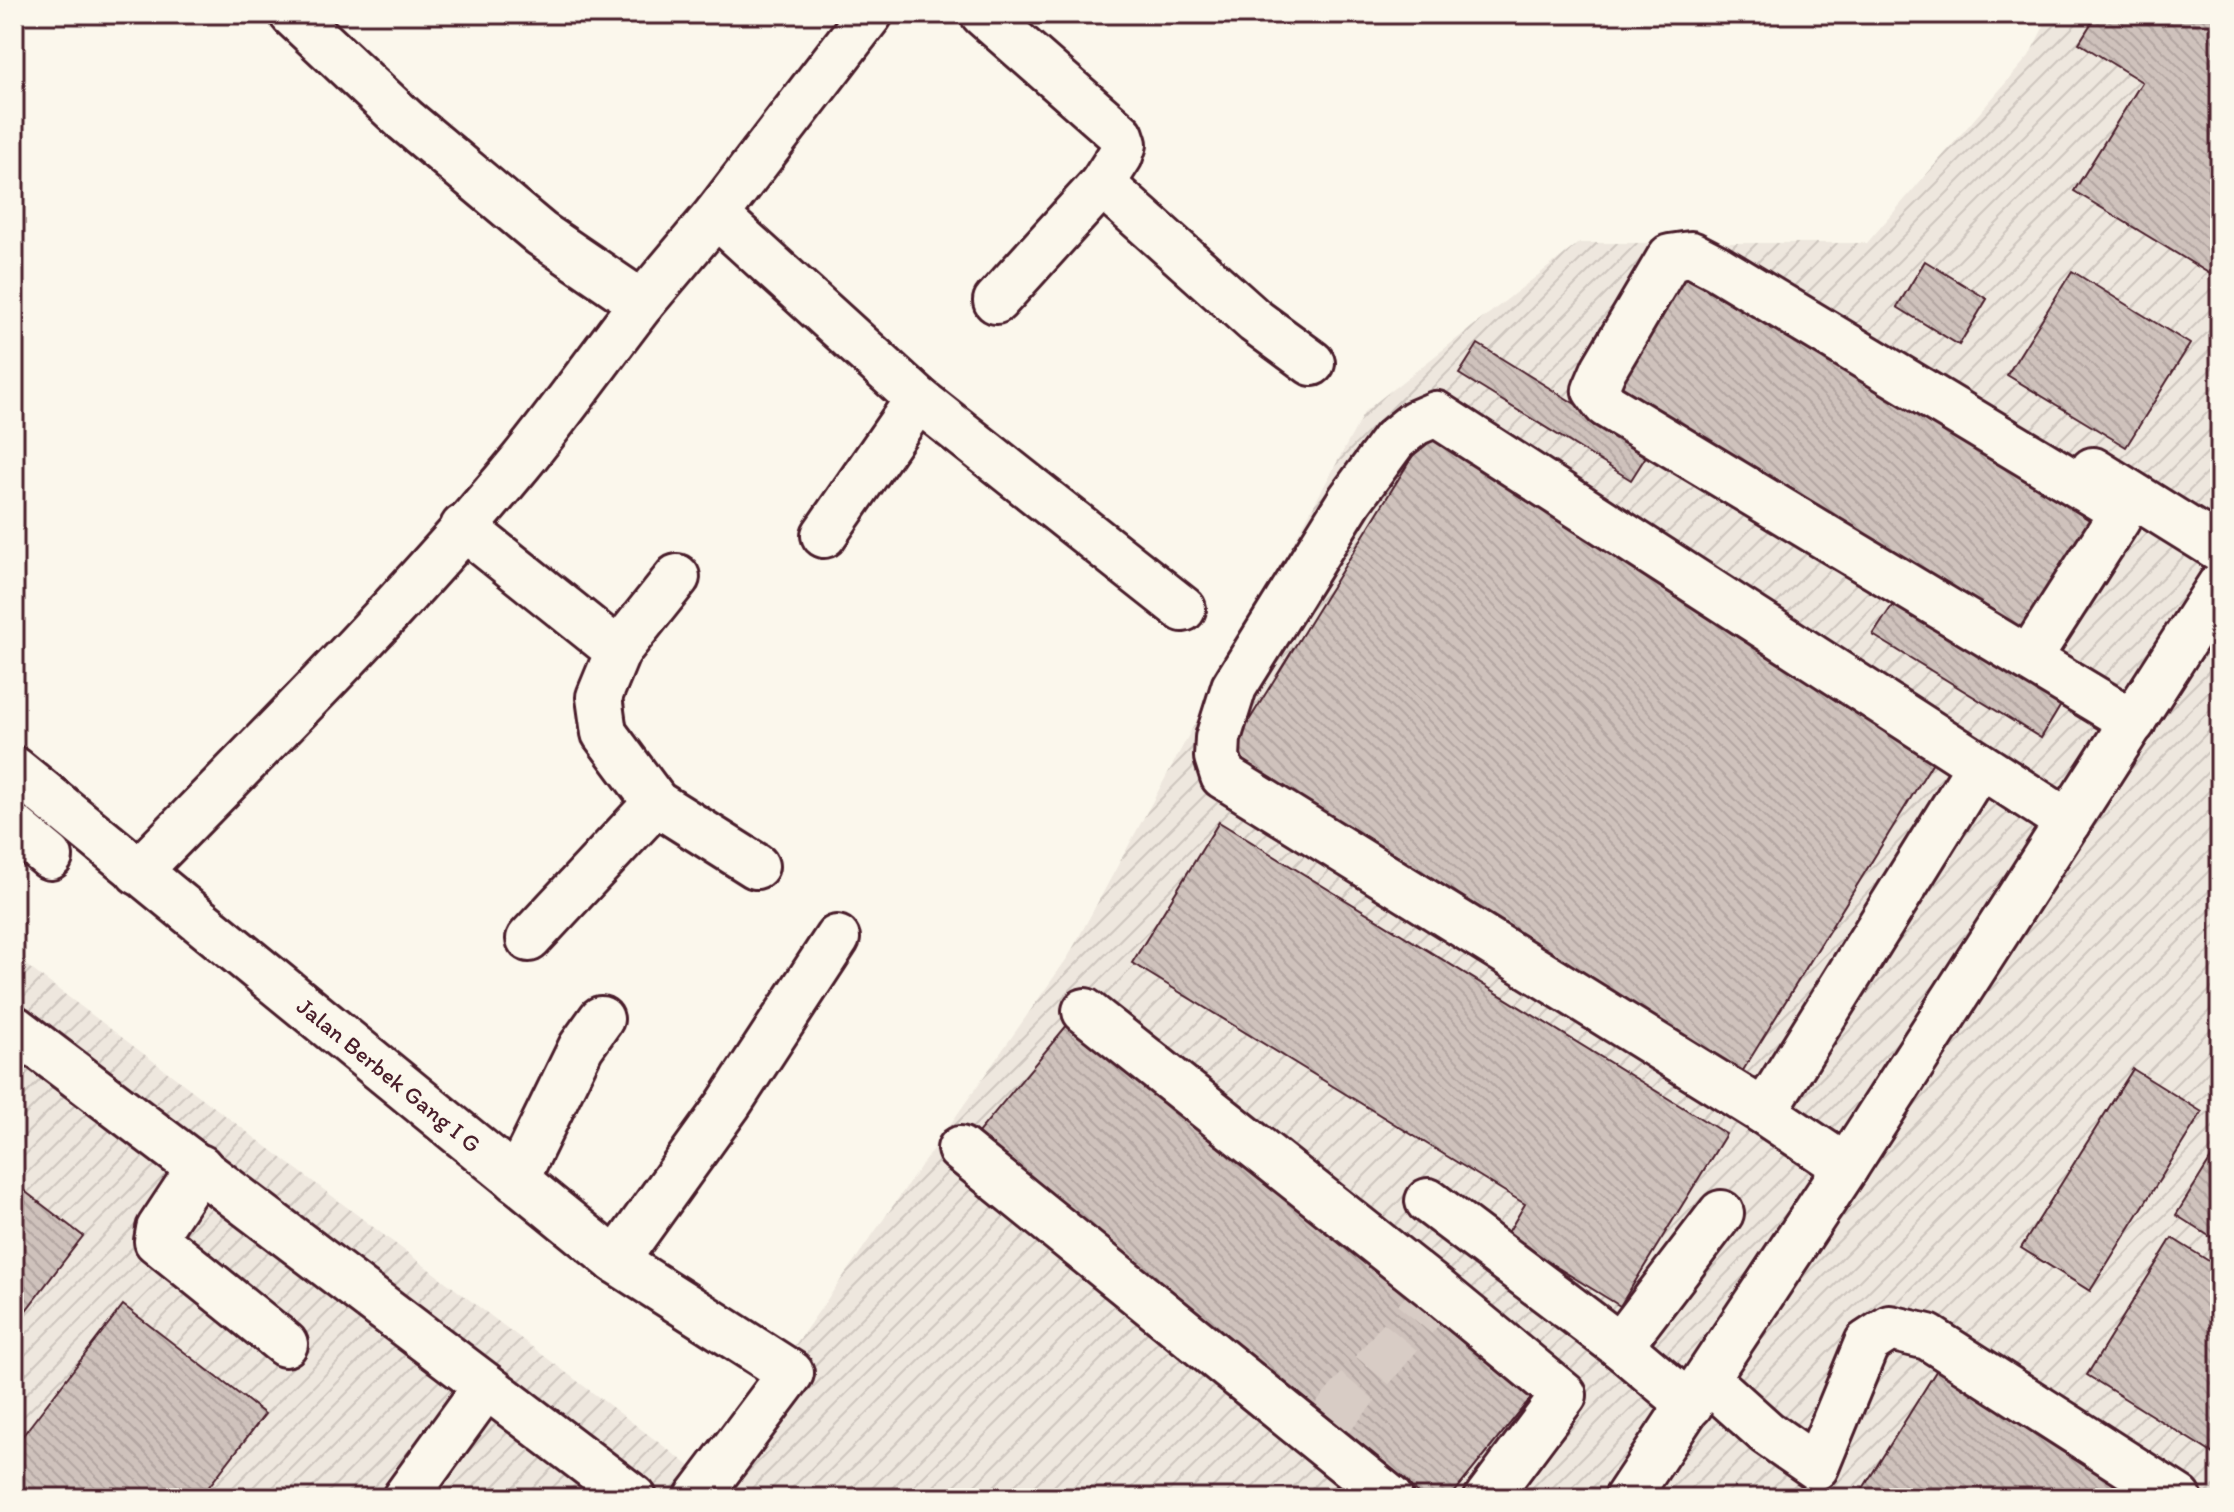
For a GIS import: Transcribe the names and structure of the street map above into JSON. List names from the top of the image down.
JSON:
{
  "streets": {
    "street": ["Jalan Berbek Gang I G"]
  }
}
